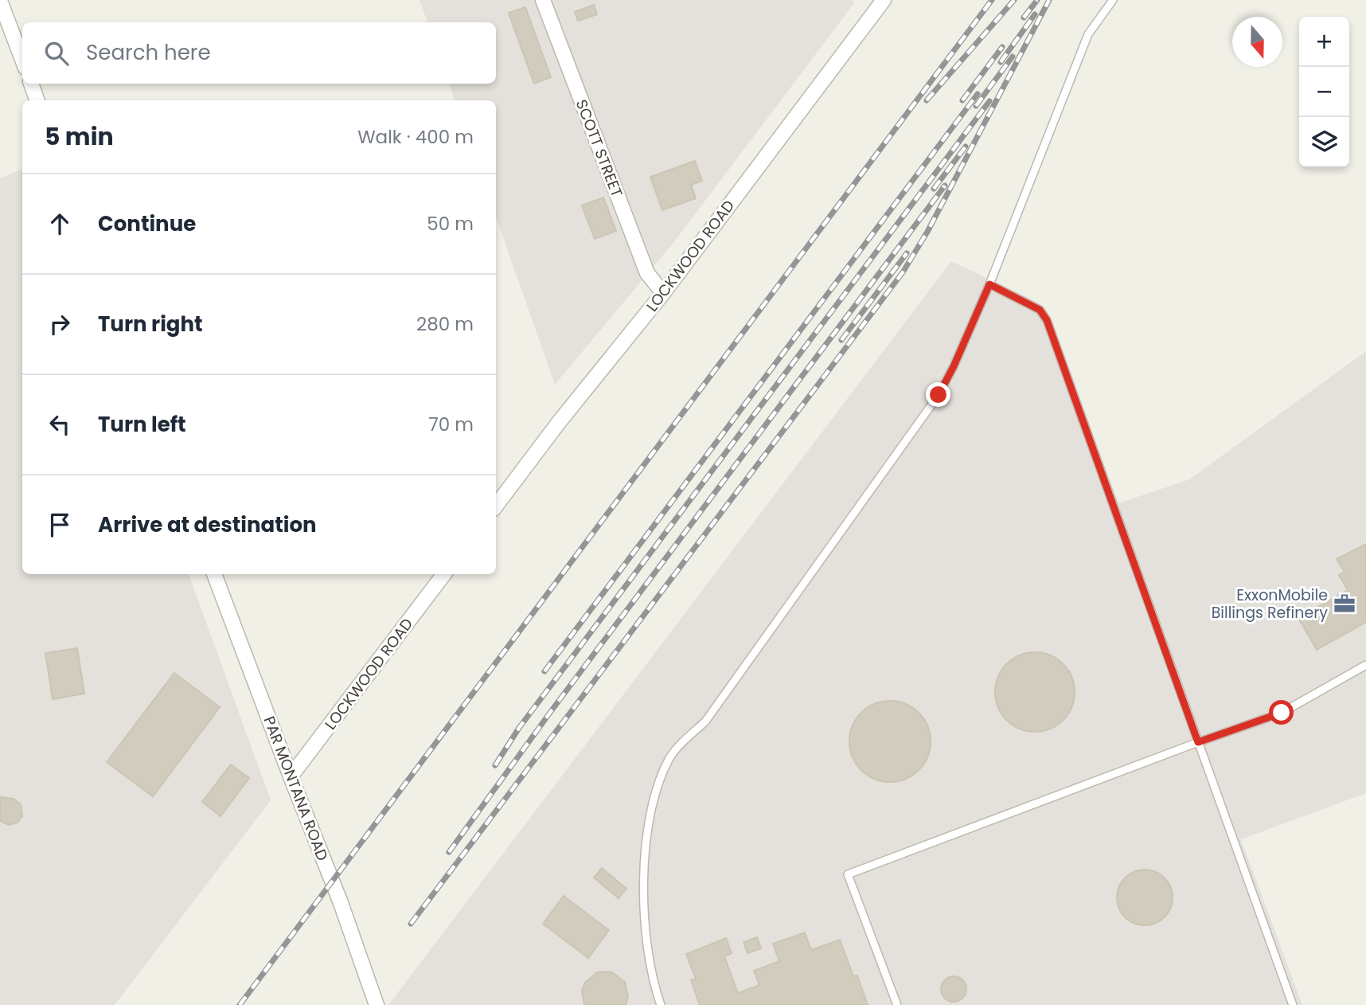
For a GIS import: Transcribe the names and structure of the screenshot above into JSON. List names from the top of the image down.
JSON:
{
  "streets": {
    "street": ["SCOTT STREET", "LOCKWOOD ROAD", "PAR MONTANA ROAD"]
  },
  "crossings": [
    ["SCOTT STREET", "LOCKWOOD ROAD"],
    ["LOCKWOOD ROAD", "PAR MONTANA ROAD"]
  ],
  "places": {
    "office": ["ExxonMobile Billings Refinery"]
  },
  "north": "bottom",
  "page": {
    "map_buttons": ["+", "−"],
    "search": "Search here",
    "heading": ["5 min", "Walk · 400 m"],
    "list": [
      ["Continue", "50 m"],
      ["Turn right", "280 m"],
      ["Turn left", "70 m"],
      "Arrive at destination"
    ]
  }
}
